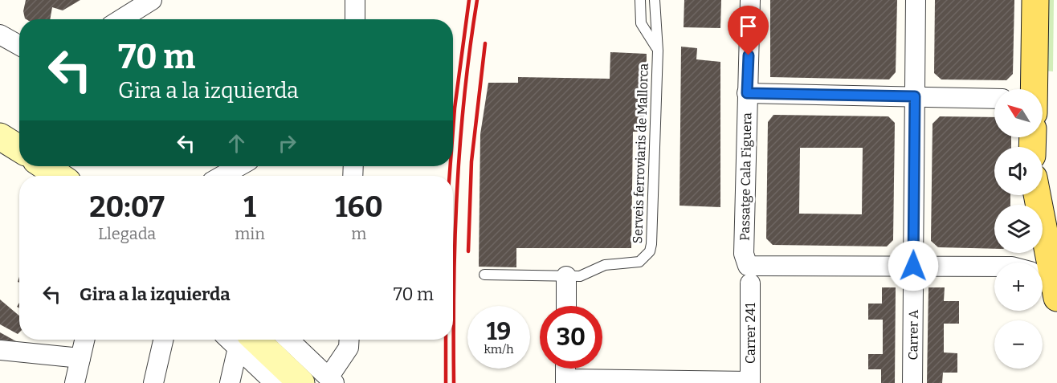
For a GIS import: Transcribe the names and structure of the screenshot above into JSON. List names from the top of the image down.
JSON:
{
  "streets": {
    "street": ["Passatge Cala Figuera", "Carrer 241", "Carrer A"],
    "lane": ["Serveis ferroviaris de Mallorca"]
  },
  "crossings": [
    ["Passatge Cala Figuera", "Carrer 241"]
  ],
  "north": "top left",
  "page": {
    "turn": ["70 m", "Gira a la izquierda"],
    "map_buttons": ["+", "−"],
    "eta": [
      "20:07",
      "Llegada",
      "1",
      "min",
      "160",
      "m"
    ],
    "list": [
      {
        "name": "Gira a la izquierda",
        "value": "70 m"
      }
    ],
    "speed": "19 km/h",
    "limit": "30"
  }
}
